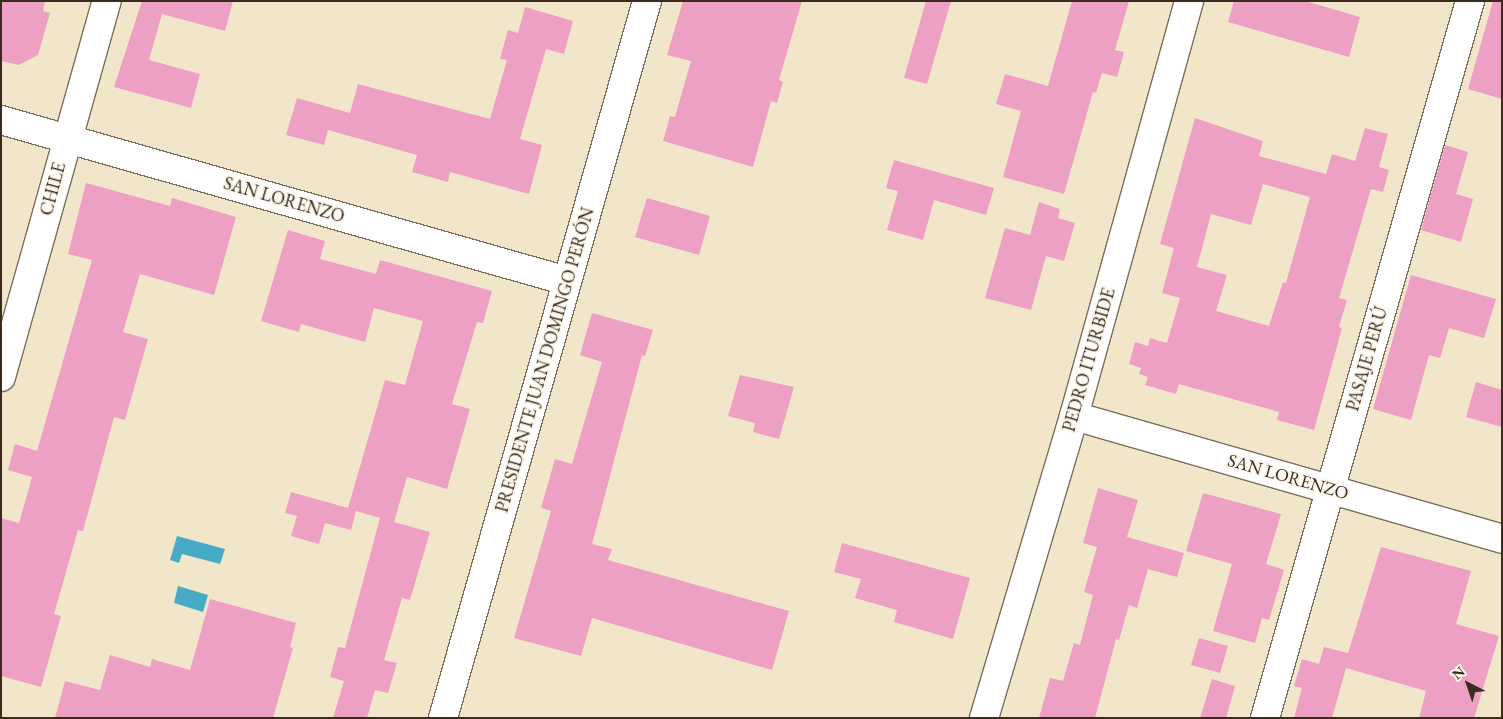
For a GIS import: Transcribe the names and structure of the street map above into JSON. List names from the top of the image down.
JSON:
{
  "streets": {
    "street": [
      "CHILE",
      "SAN LORENZO",
      "PASAJE PERÚ",
      "PRESIDENTE JUAN DOMINGO PERÓN",
      "PEDRO ITURBIDE"
    ]
  },
  "crossings": [
    ["CHILE", "SAN LORENZO"],
    ["SAN LORENZO", "PASAJE PERÚ"],
    ["SAN LORENZO", "PRESIDENTE JUAN DOMINGO PERÓN"],
    ["SAN LORENZO", "PEDRO ITURBIDE"]
  ],
  "north": "top left"
}
